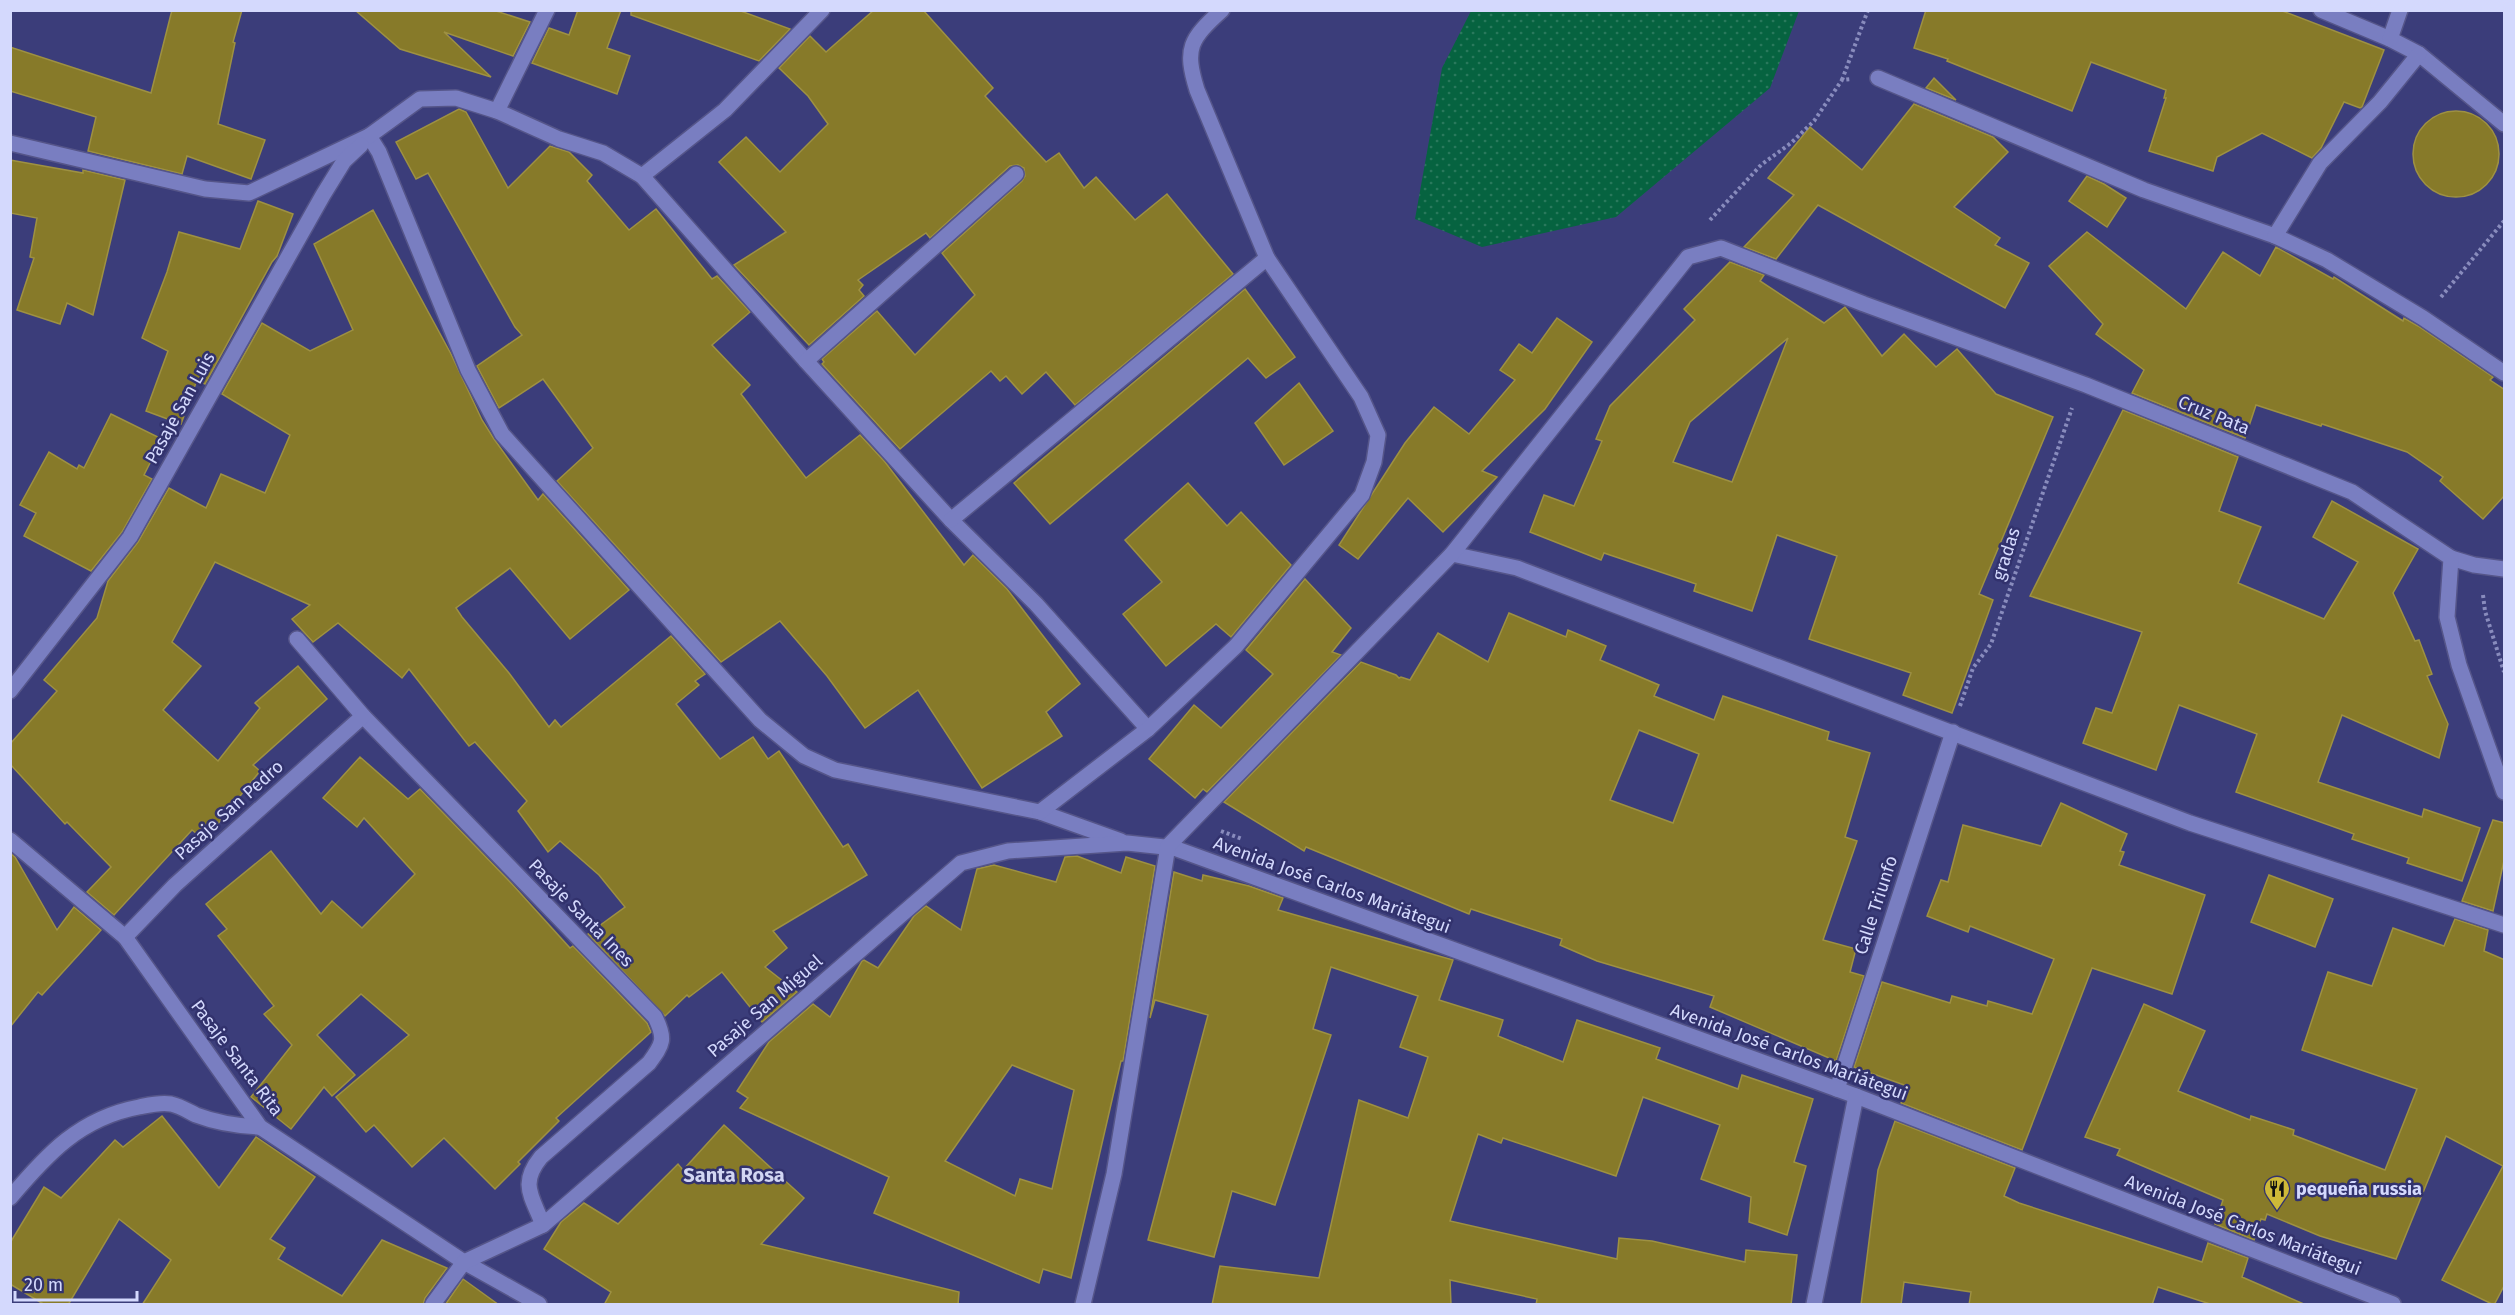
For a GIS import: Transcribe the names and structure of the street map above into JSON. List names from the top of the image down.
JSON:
{
  "streets": {
    "street": [
      "Pasaje San Luis",
      "Cruz Pata",
      "Pasaje San Pedro",
      "Avenida José Carlos Mariátegui",
      "Calle Triunfo",
      "Pasaje Santa Ines",
      "Pasaje San Miguel",
      "Pasaje Santa Rita"
    ],
    "path": ["gradas"]
  },
  "crossings": [
    ["Cruz Pata", "gradas"],
    ["gradas", "Calle Triunfo"],
    ["Pasaje San Pedro", "Pasaje Santa Ines"],
    ["Pasaje San Pedro", "Pasaje Santa Rita"],
    ["Avenida José Carlos Mariátegui", "Calle Triunfo"],
    ["Avenida José Carlos Mariátegui", "Pasaje San Miguel"],
    ["Pasaje Santa Ines", "Pasaje San Miguel"],
    ["Pasaje San Miguel", "Pasaje Santa Rita"]
  ],
  "districts": ["Santa Rosa"],
  "places": {
    "restaurant": ["pequeña russia"]
  },
  "scale_bar": "20 m"
}
